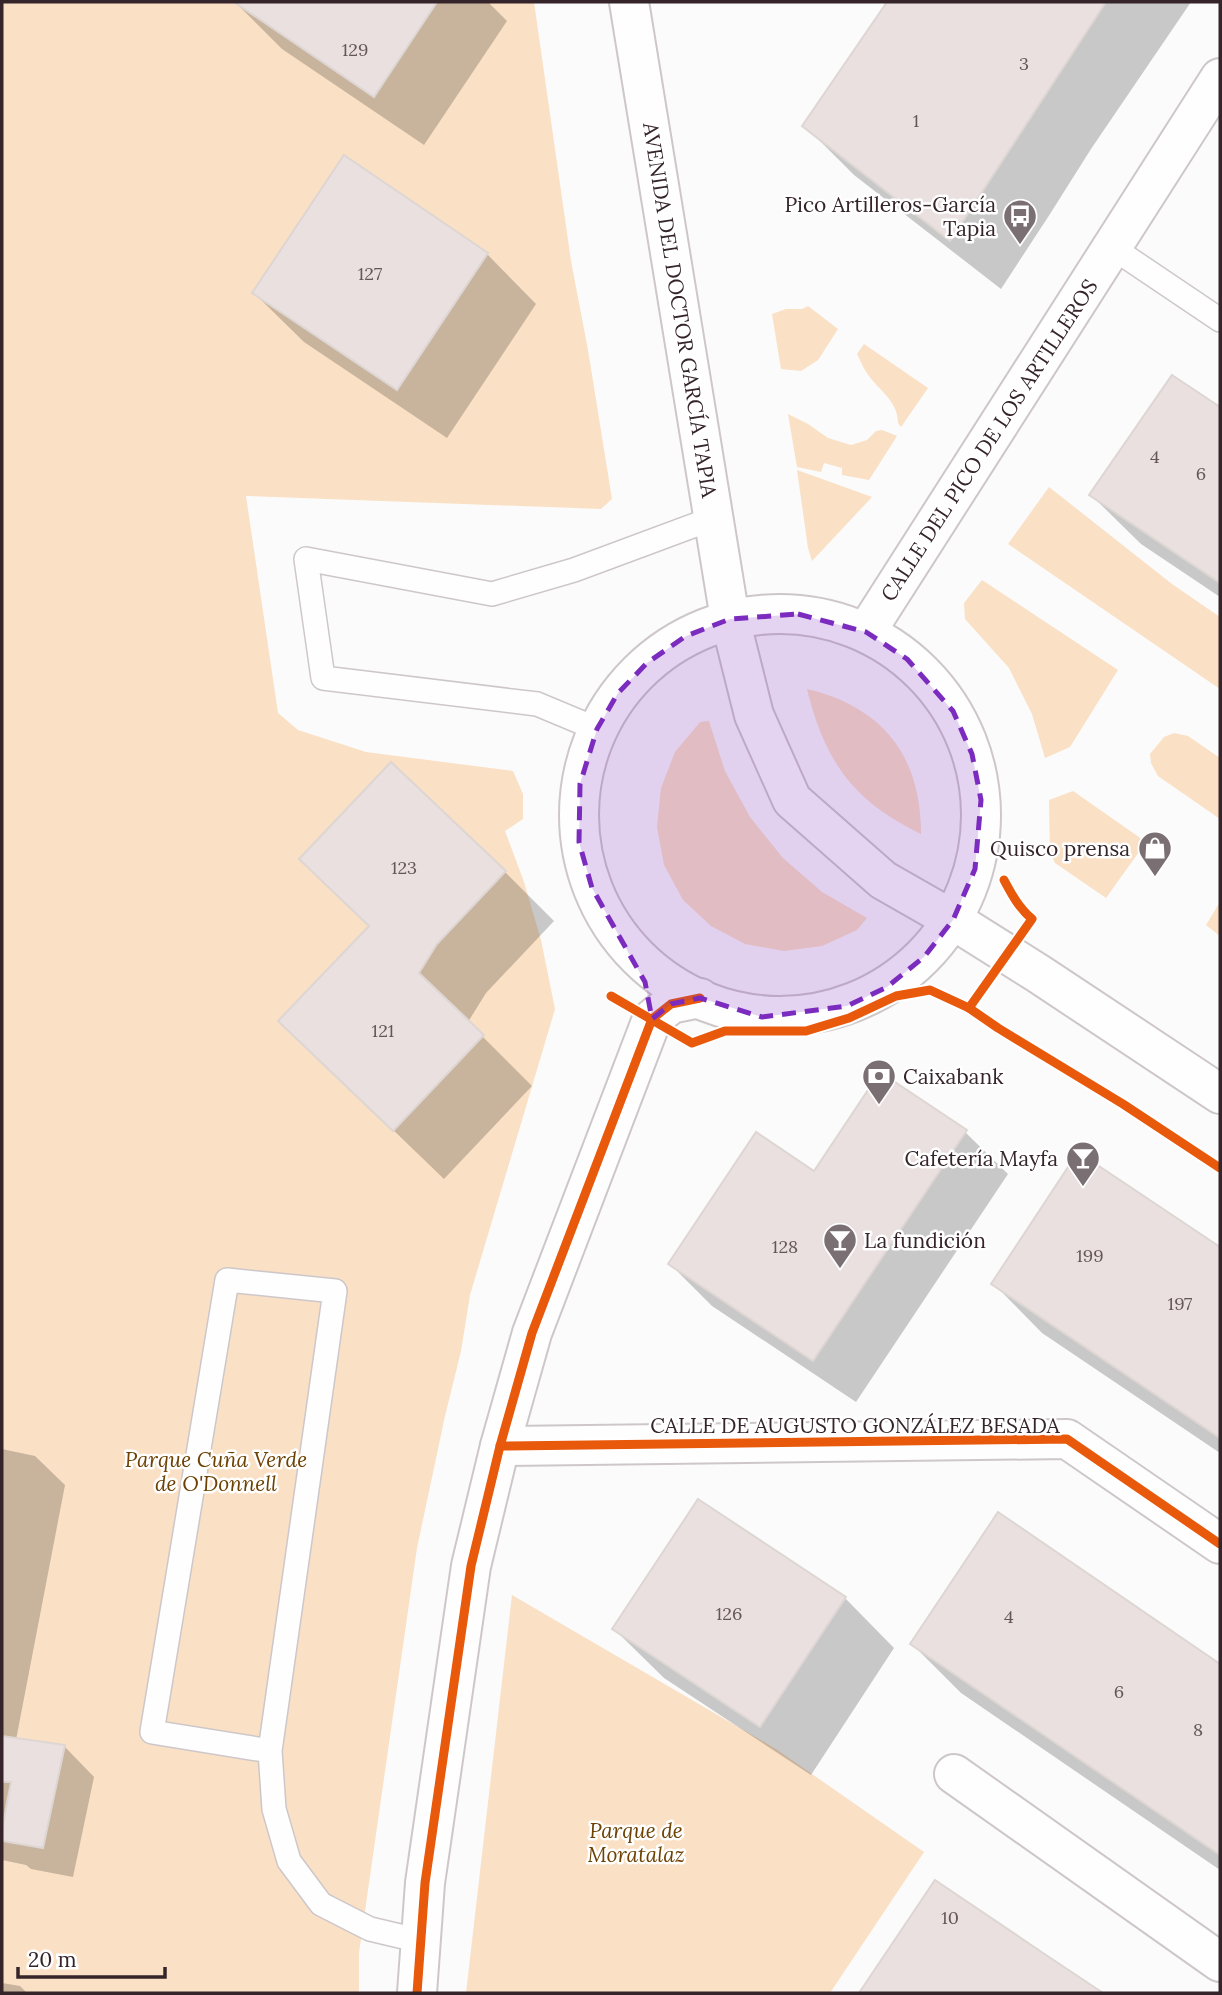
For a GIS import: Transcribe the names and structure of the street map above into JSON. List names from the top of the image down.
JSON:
{
  "streets": {
    "street": ["AVENIDA DEL DOCTOR GARCÍA TAPIA", "CALLE DEL PICO DE LOS ARTILLEROS", "CALLE DE AUGUSTO GONZÁLEZ BESADA"]
  },
  "parks": ["Parque Cuña Verde de O'Donnell", "Parque de Moratalaz"],
  "places": {
    "bus stop": ["Pico Artilleros-García Tapia"],
    "shop": ["Quisco prensa"],
    "bank": ["Caixabank"],
    "bar": ["Cafetería Mayfa", "La fundición"]
  },
  "house_numbers": [
    "129",
    "3",
    "1",
    "127",
    "4",
    "6",
    "123",
    "121",
    "128",
    "199",
    "197",
    "126",
    "4",
    "6",
    "8",
    "10"
  ],
  "scale_bar": "20 m"
}
